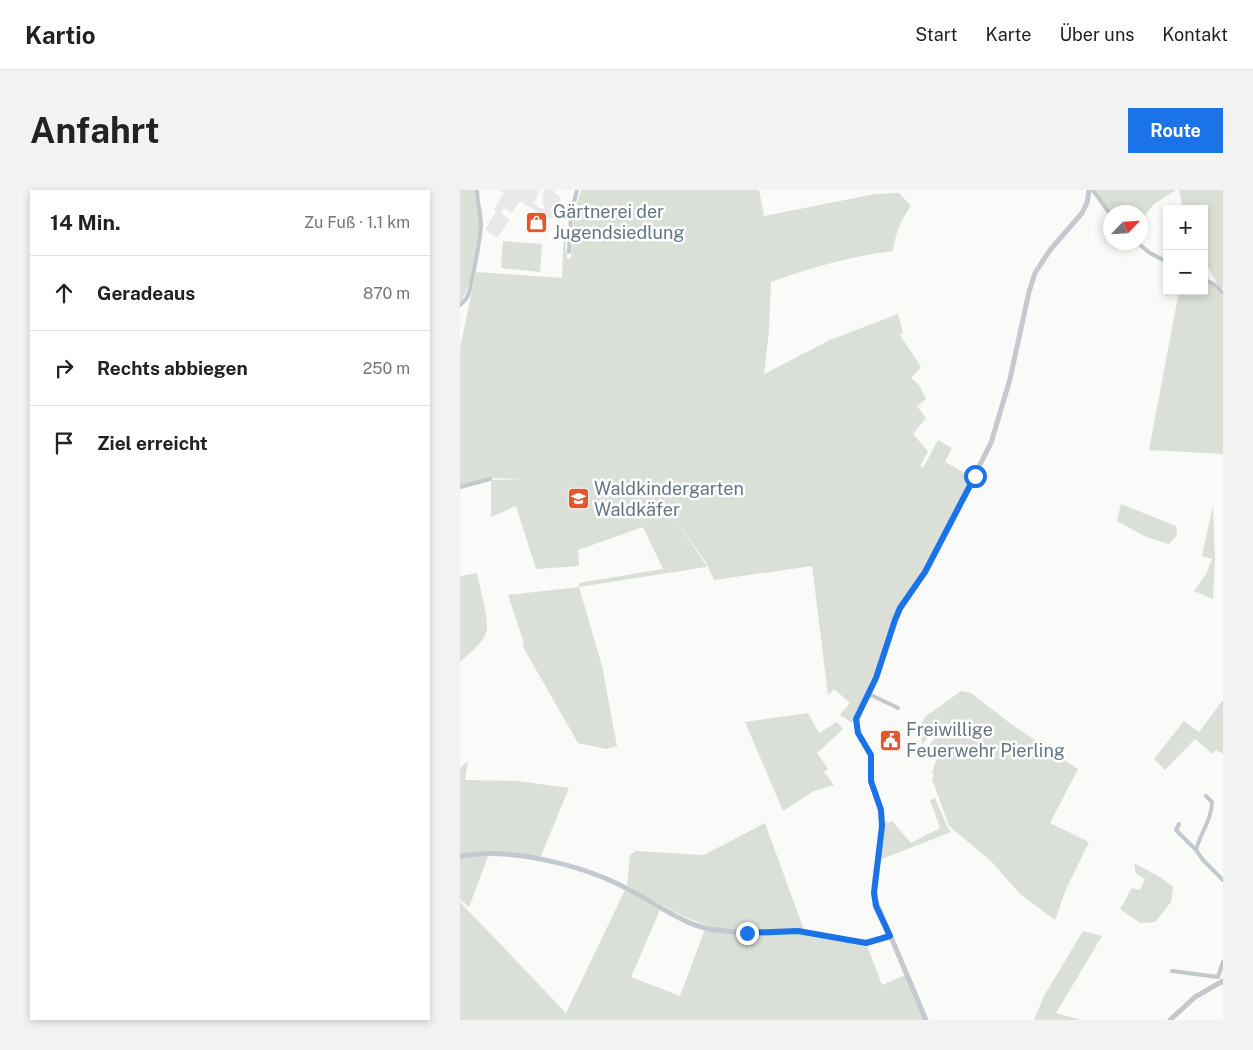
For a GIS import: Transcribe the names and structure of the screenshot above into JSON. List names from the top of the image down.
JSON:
{
  "places": {
    "shop": ["Gärtnerei der Jugendsiedlung"],
    "school or university": ["Waldkindergarten Waldkäfer"],
    "public building": ["Freiwillige Feuerwehr Pierling"]
  },
  "north": "top right",
  "page": {
    "header": "Kartio",
    "nav": [
      "Start",
      "Karte",
      "Über uns",
      "Kontakt"
    ],
    "buttons": "Route",
    "title": "Anfahrt",
    "heading": ["14 Min.", "Zu Fuß · 1.1 km"],
    "map_buttons": ["+", "−"],
    "list": [
      ["Geradeaus", "870 m"],
      ["Rechts abbiegen", "250 m"],
      "Ziel erreicht"
    ]
  }
}
